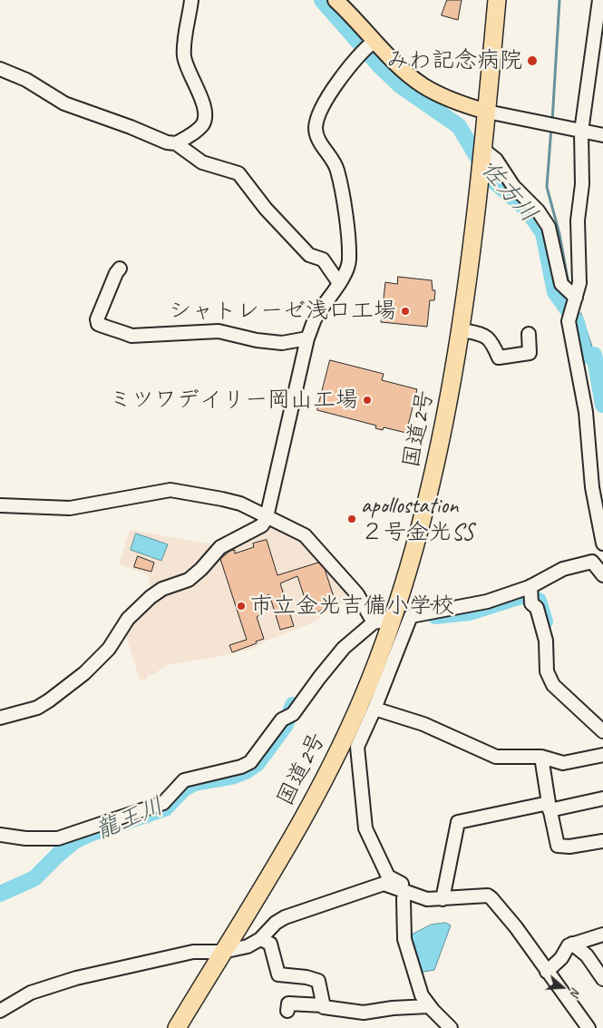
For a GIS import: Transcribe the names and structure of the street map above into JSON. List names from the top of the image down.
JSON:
{
  "streets": {
    "highway": ["国道2号"]
  },
  "water": ["佐方川", "龍王川"],
  "places": [
    "みわ記念病院",
    "シャトレーゼ浅口工場",
    "ミツワデイリー岡山工場",
    "apollostation ２号金光SS",
    "市立金光吉備小学校"
  ],
  "north": "right"
}
